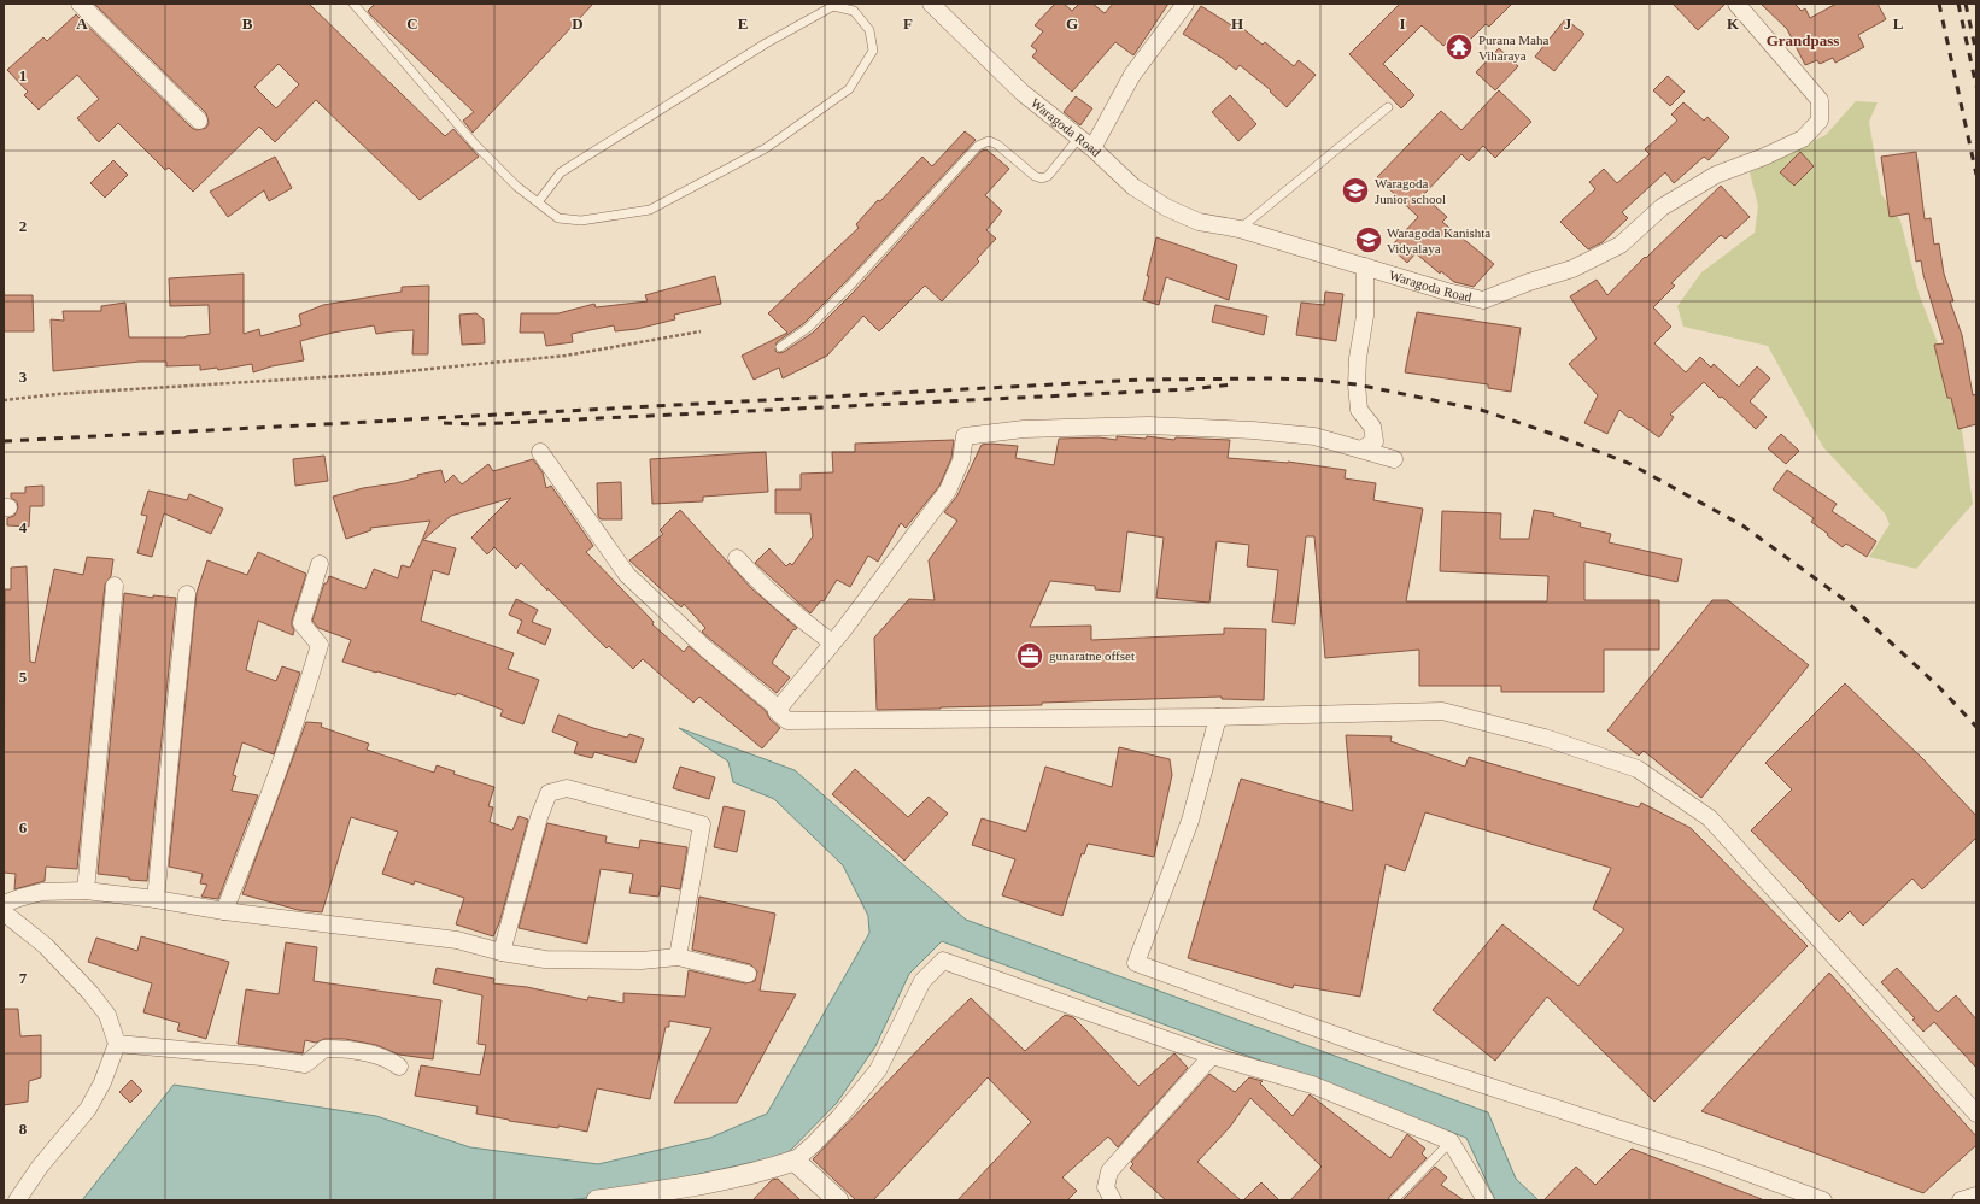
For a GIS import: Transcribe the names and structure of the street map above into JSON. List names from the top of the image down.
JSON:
{
  "streets": {
    "street": ["Waragoda Road"]
  },
  "districts": ["Grandpass"],
  "places": {
    "temple": ["Purana Maha Viharaya"],
    "school or university": ["Waragoda Junior school", "Waragoda Kanishta Vidyalaya"],
    "office": ["gunaratne offset"]
  },
  "grid": {
    "columns": [
      "A",
      "B",
      "C",
      "D",
      "E",
      "F",
      "G",
      "H",
      "I",
      "J",
      "K",
      "L"
    ],
    "rows": [
      "1",
      "2",
      "3",
      "4",
      "5",
      "6",
      "7",
      "8"
    ]
  }
}
